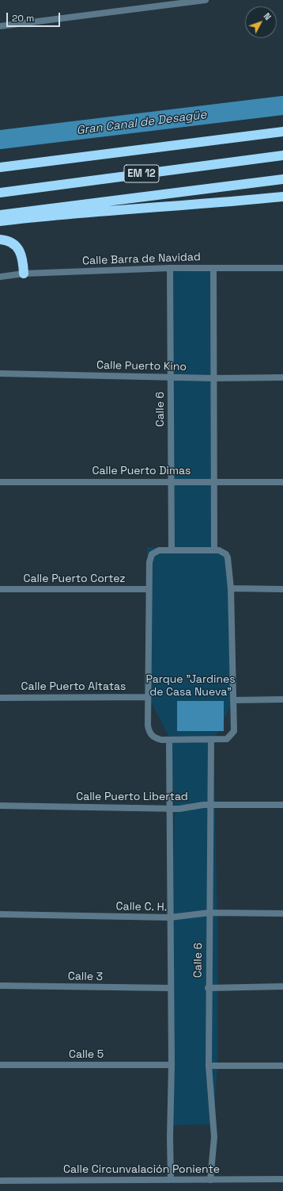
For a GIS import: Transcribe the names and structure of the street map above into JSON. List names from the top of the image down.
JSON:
{
  "streets": {
    "highway": ["EM 12"],
    "street": [
      "Calle Barra de Navidad",
      "Calle Puerto Kino",
      "Calle 6",
      "Calle Puerto Dimas",
      "Calle Puerto Cortez",
      "Calle Puerto Altatas",
      "Calle Puerto Libertad",
      "Calle C. H.",
      "Calle 3",
      "Calle 5",
      "Calle Circunvalación Poniente"
    ]
  },
  "crossings": [
    ["Calle Barra de Navidad", "Calle 6"],
    ["Calle Puerto Kino", "Calle 6"],
    ["Calle 6", "Calle Puerto Dimas"],
    ["Calle 6", "Calle Puerto Libertad"],
    ["Calle 6", "Calle C. H."],
    ["Calle 6", "Calle Circunvalación Poniente"]
  ],
  "water": ["Gran Canal de Desagüe"],
  "parks": ["Parque \"Jardines de Casa Nueva\""],
  "scale_bar": "20 m",
  "north": "top right"
}
